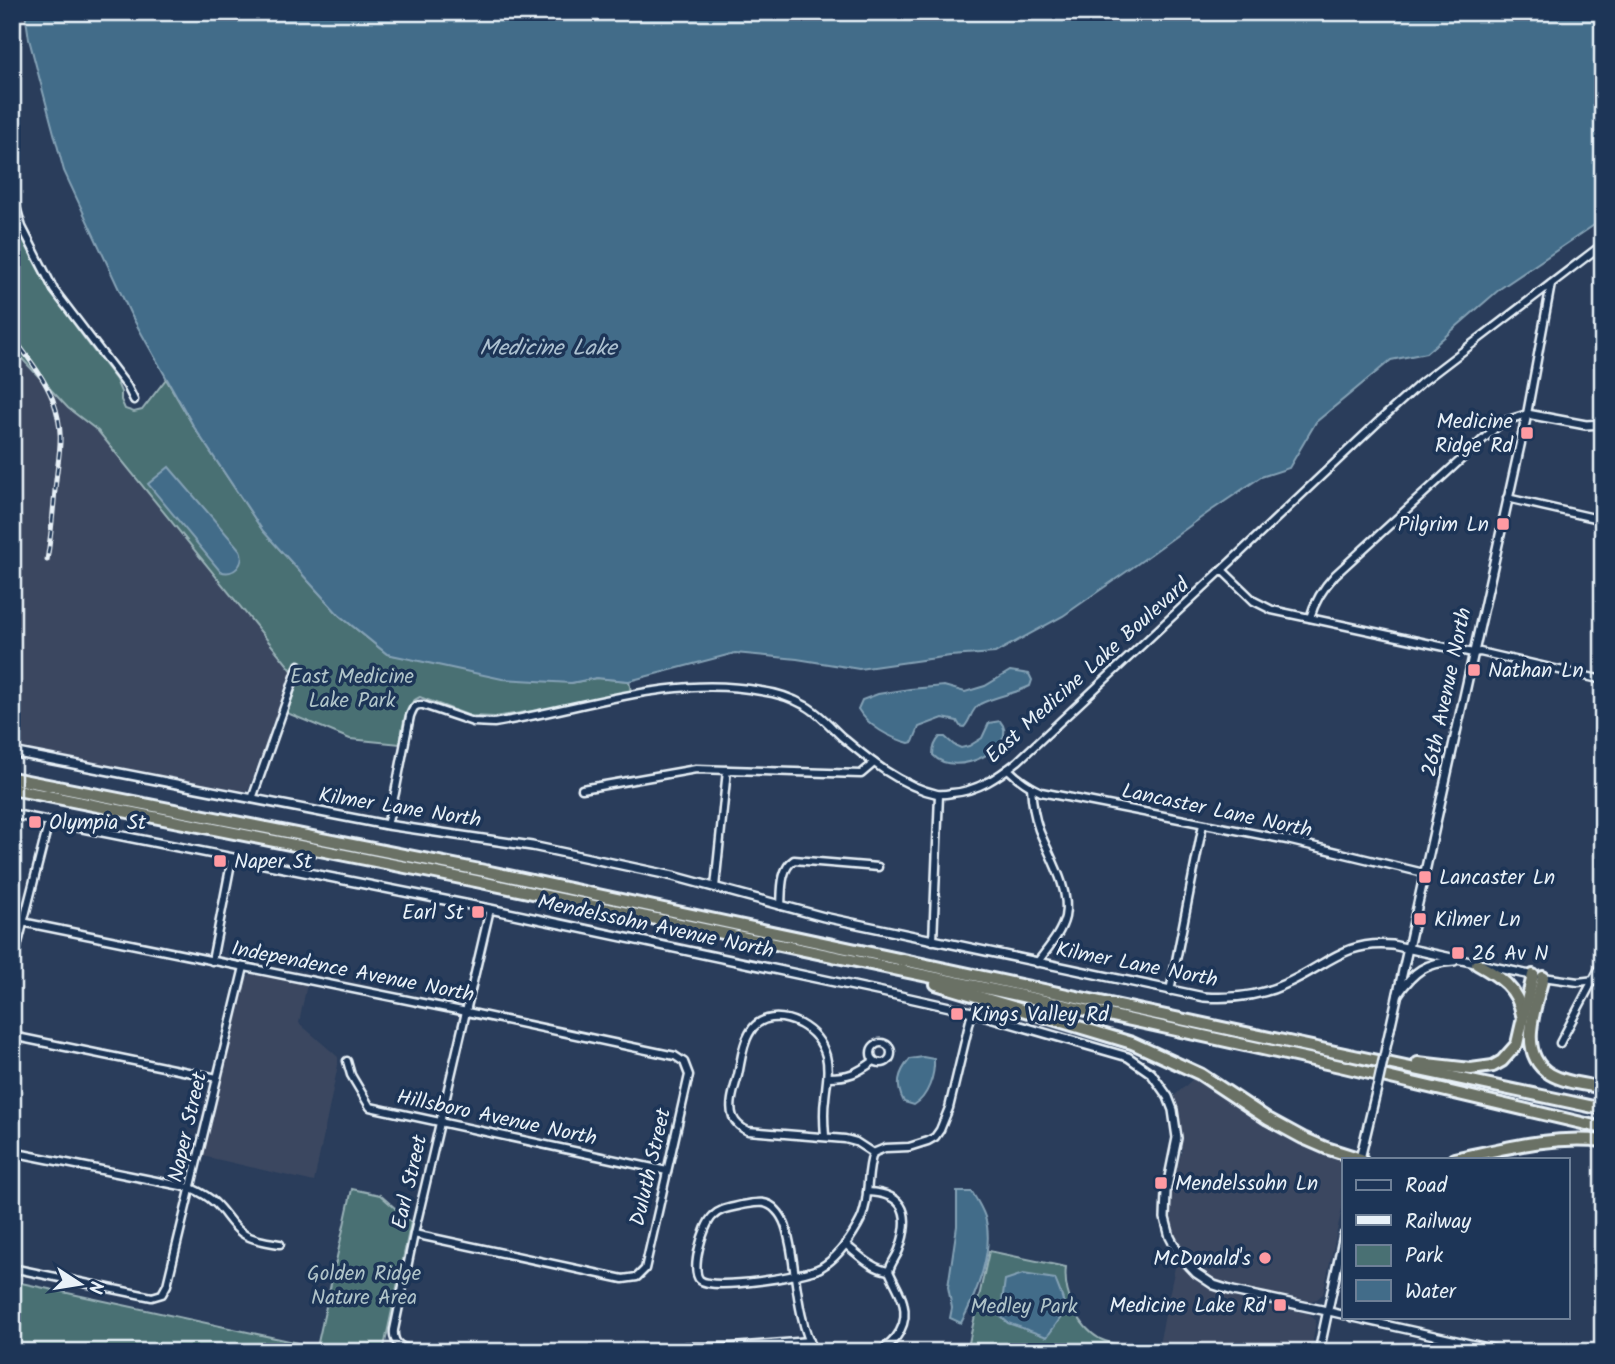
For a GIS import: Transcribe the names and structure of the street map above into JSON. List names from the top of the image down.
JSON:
{
  "streets": {
    "street": [
      "East Medicine Lake Boulevard",
      "26th Avenue North",
      "Kilmer Lane North",
      "Lancaster Lane North",
      "Mendelssohn Avenue North",
      "Independence Avenue North",
      "Hillsboro Avenue North",
      "Naper Street",
      "Duluth Street",
      "Earl Street"
    ]
  },
  "crossings": [
    ["East Medicine Lake Boulevard", "26th Avenue North"],
    ["East Medicine Lake Boulevard", "Kilmer Lane North"],
    ["East Medicine Lake Boulevard", "Lancaster Lane North"],
    ["26th Avenue North", "Kilmer Lane North"],
    ["26th Avenue North", "Lancaster Lane North"],
    ["Mendelssohn Avenue North", "Earl Street"],
    ["Independence Avenue North", "Naper Street"],
    ["Independence Avenue North", "Duluth Street"],
    ["Independence Avenue North", "Earl Street"],
    ["Hillsboro Avenue North", "Duluth Street"],
    ["Hillsboro Avenue North", "Earl Street"],
    ["Duluth Street", "Earl Street"]
  ],
  "water": ["Medicine Lake"],
  "parks": ["East Medicine Lake Park", "Golden Ridge Nature Area", "Medley Park"],
  "places": {
    "transit": [
      "Medicine Ridge Rd",
      "Pilgrim Ln",
      "Nathan Ln",
      "Olympia St",
      "Naper St",
      "Lancaster Ln",
      "Earl St",
      "Kilmer Ln",
      "26 Av N",
      "Kings Valley Rd",
      "Mendelssohn Ln",
      "Medicine Lake Rd"
    ],
    "other": ["McDonald's"]
  },
  "legend": [
    "Road",
    "Railway",
    "Park",
    "Water"
  ],
  "north": "right"
}
